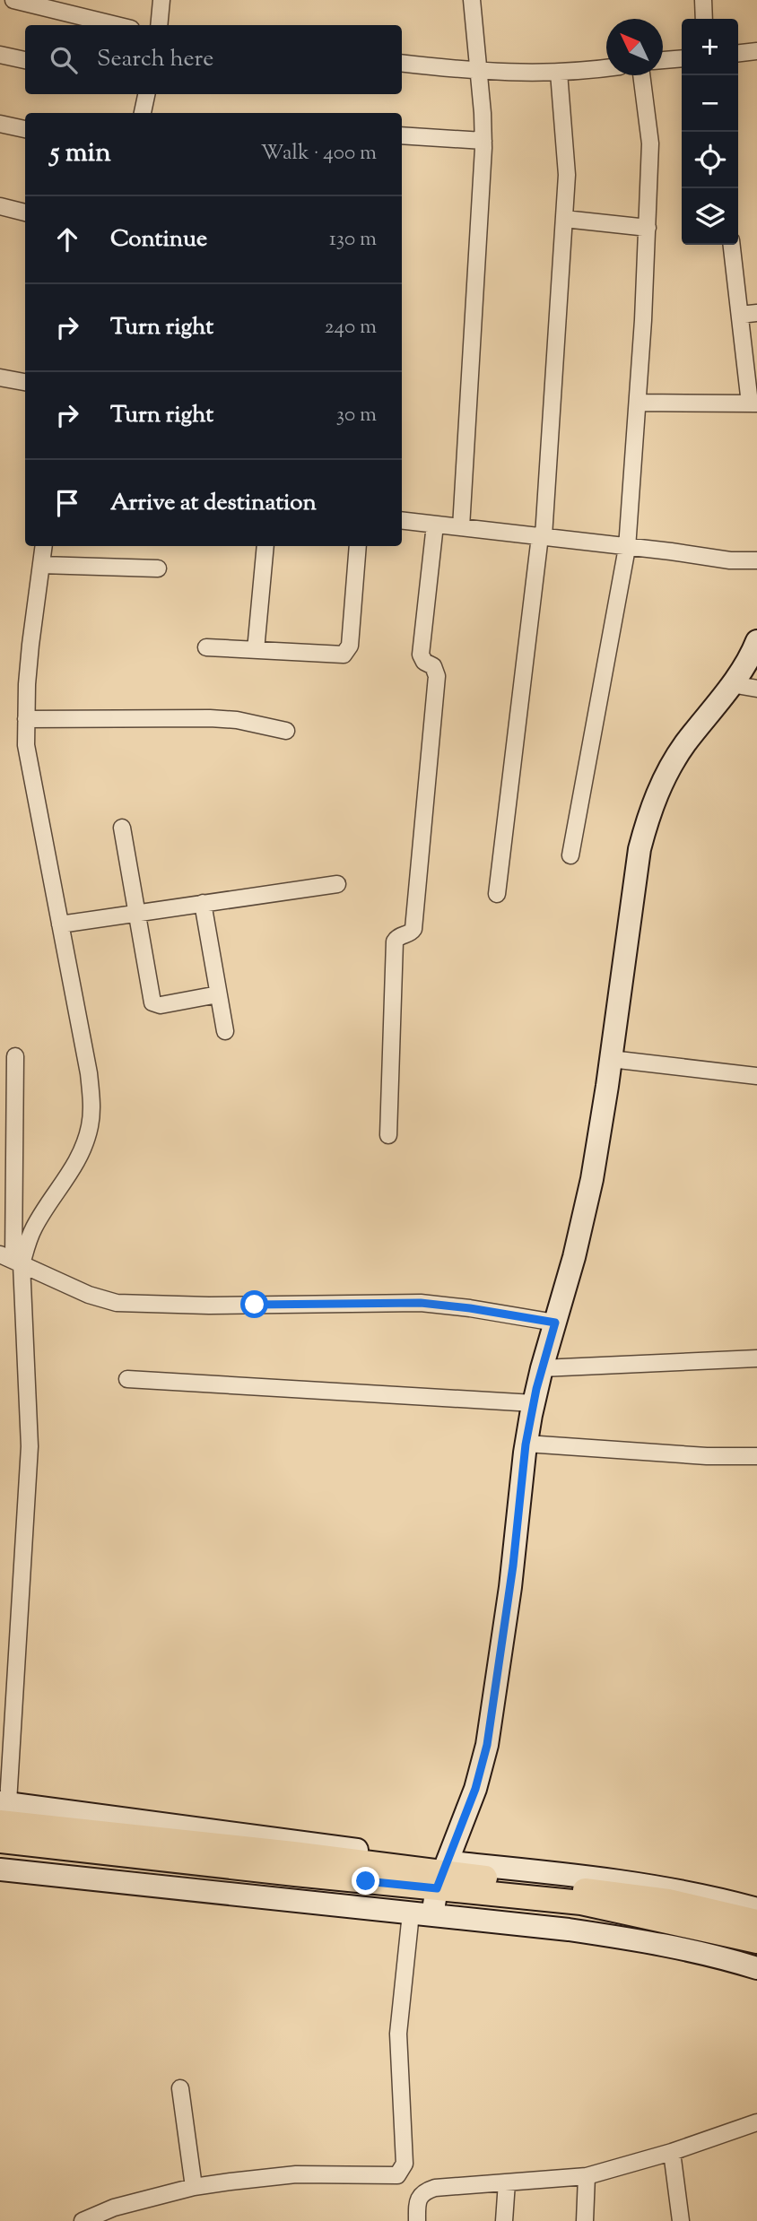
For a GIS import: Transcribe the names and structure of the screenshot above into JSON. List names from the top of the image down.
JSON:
{
  "north": "top left",
  "page": {
    "map_buttons": ["+", "−"],
    "search": "Search here",
    "heading": ["5 min", "Walk · 400 m"],
    "list": [
      ["Continue", "130 m"],
      ["Turn right", "240 m"],
      ["Turn right", "30 m"],
      "Arrive at destination"
    ]
  }
}
